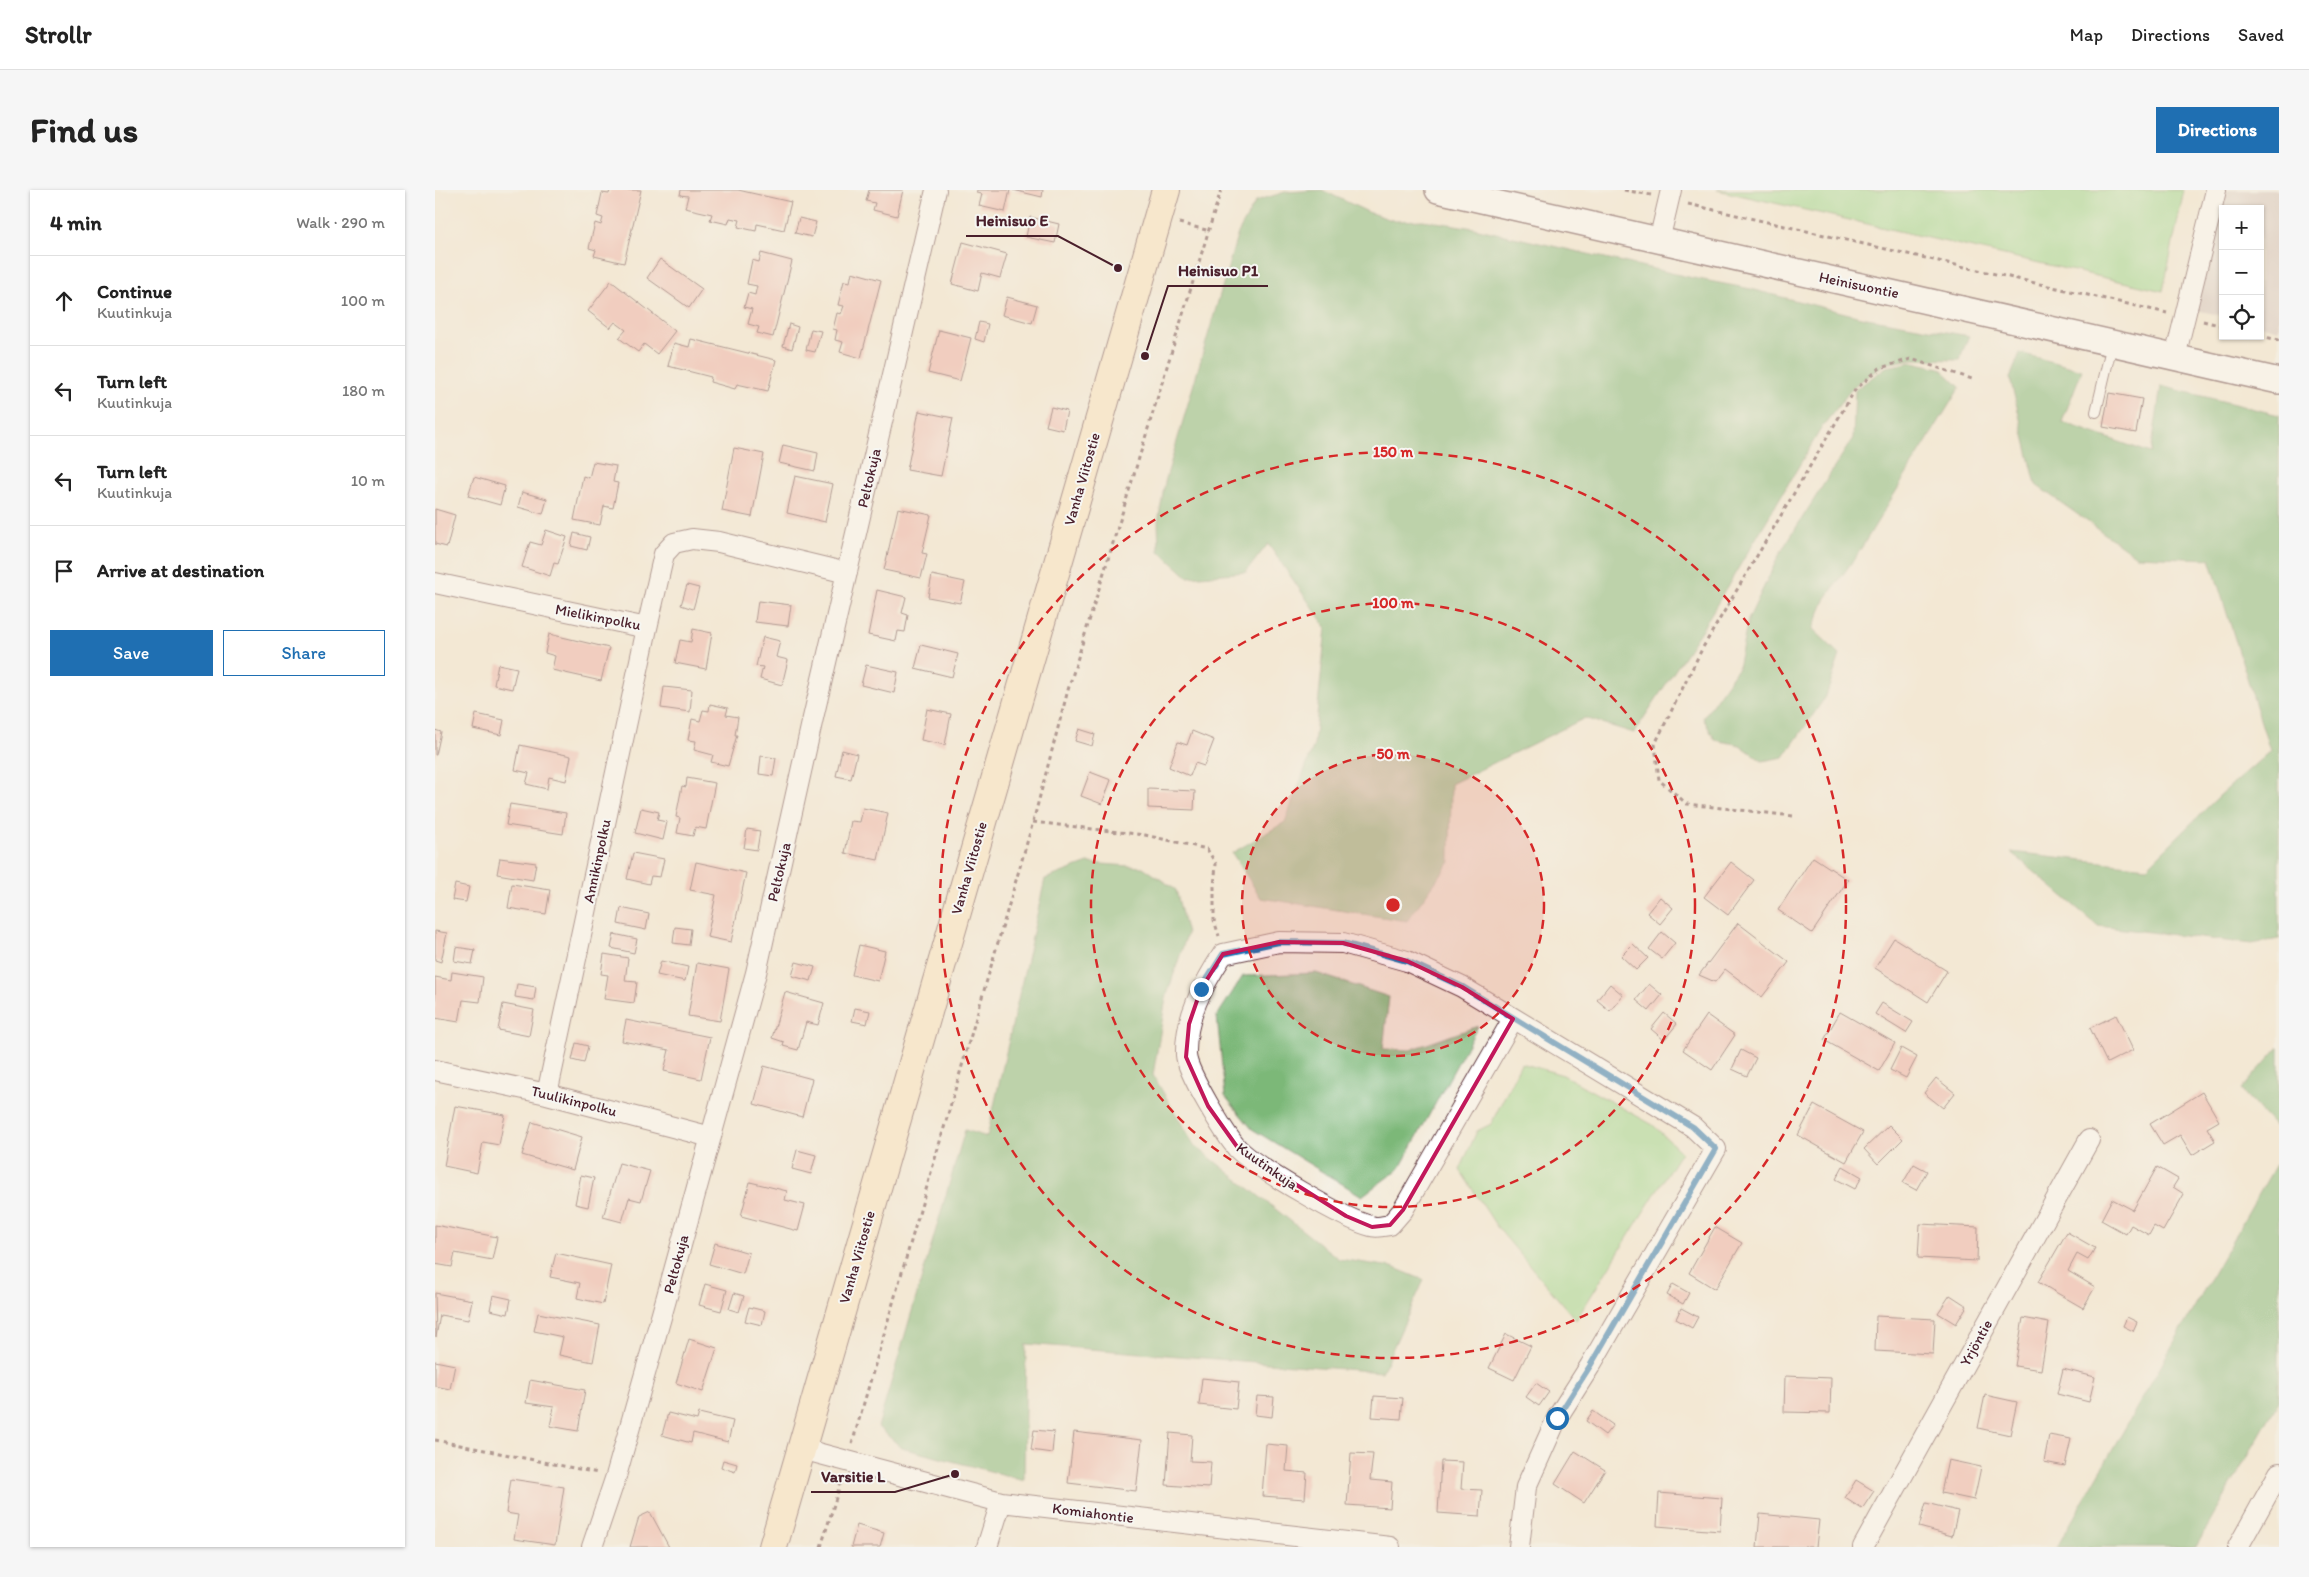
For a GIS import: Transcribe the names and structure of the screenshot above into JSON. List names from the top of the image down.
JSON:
{
  "streets": {
    "main road": ["Vanha Viitostie"],
    "street": [
      "Heinisuontie",
      "Peltokuja",
      "Mielikinpolku",
      "Annikinpolku",
      "Tuulikinpolku",
      "Kuutinkuja",
      "Yrjöntie",
      "Komiahontie"
    ]
  },
  "crossings": [
    ["Peltokuja", "Mielikinpolku"],
    ["Peltokuja", "Tuulikinpolku"],
    ["Vanha Viitostie", "Komiahontie"],
    ["Mielikinpolku", "Annikinpolku"],
    ["Annikinpolku", "Tuulikinpolku"]
  ],
  "places": ["Heinisuo E", "Heinisuo P1", "Varsitie L"],
  "page": {
    "header": "Strollr",
    "nav": ["Map", "Directions", "Saved"],
    "buttons": [
      "Directions",
      ["Save", "Share"]
    ],
    "title": "Find us",
    "heading": ["4 min", "Walk · 290 m"],
    "map_buttons": ["+", "−"],
    "list": [
      ["Continue", "Kuutinkuja", "100 m"],
      ["Turn left", "Kuutinkuja", "180 m"],
      ["Turn left", "Kuutinkuja", "10 m"],
      "Arrive at destination"
    ]
  },
  "rings": ["150 m", "100 m", "50 m"]
}
